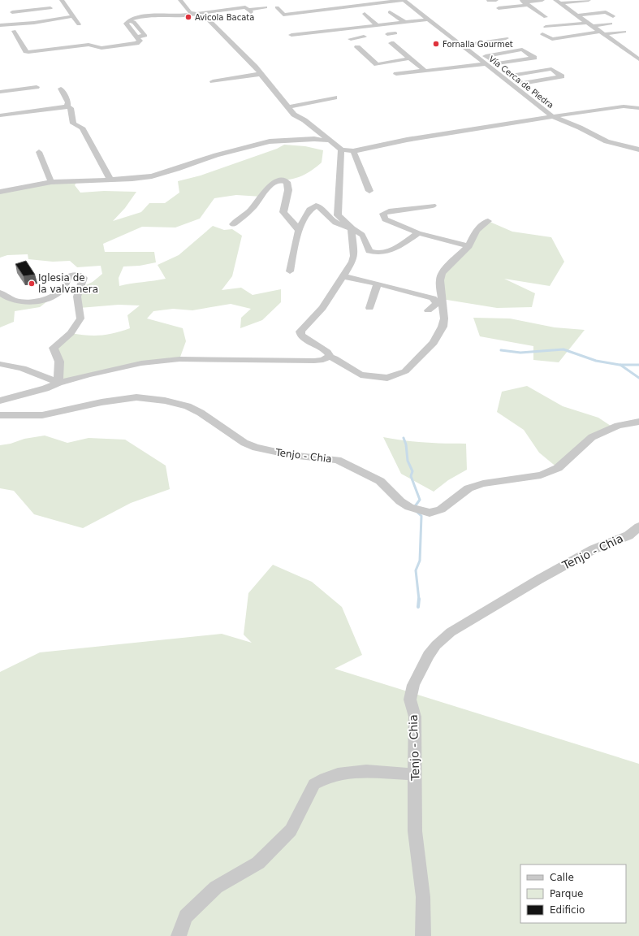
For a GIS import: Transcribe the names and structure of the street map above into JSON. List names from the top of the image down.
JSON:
{
  "streets": {
    "street": ["Vía Cerca de Piedra", "Tenjo - Chia"]
  },
  "places": ["Avicola Bacata", "Fornalla Gourmet", "Iglesia de la valvanera"],
  "legend": ["Calle", "Parque", "Edificio"]
}
